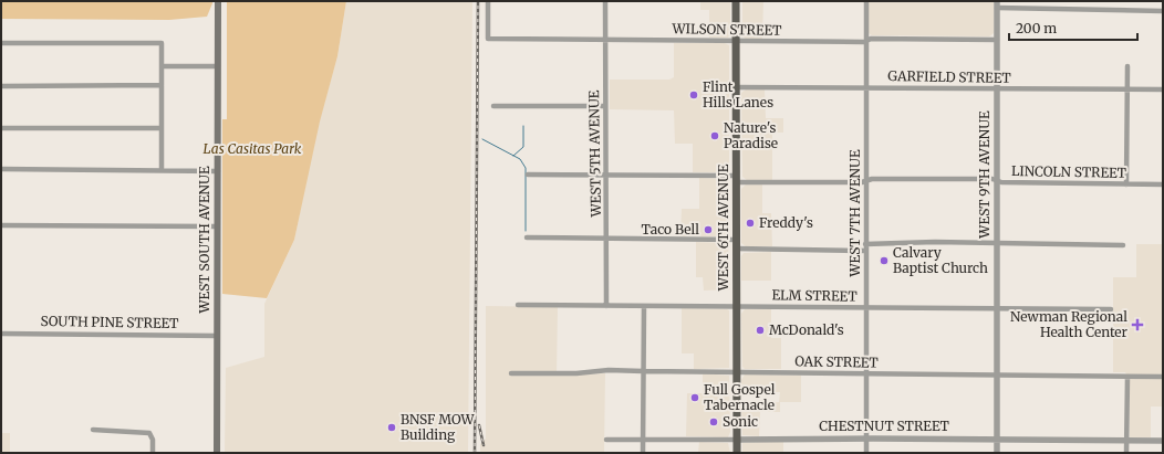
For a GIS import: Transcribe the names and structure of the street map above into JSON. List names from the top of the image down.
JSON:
{
  "streets": {
    "main road": ["WEST 6TH AVENUE", "WEST SOUTH AVENUE"],
    "street": [
      "WILSON STREET",
      "GARFIELD STREET",
      "WEST 5TH AVENUE",
      "LINCOLN STREET",
      "WEST 9TH AVENUE",
      "WEST 7TH AVENUE",
      "ELM STREET",
      "SOUTH PINE STREET",
      "OAK STREET",
      "CHESTNUT STREET"
    ]
  },
  "crossings": [
    ["WILSON STREET", "WEST 5TH AVENUE"],
    ["WILSON STREET", "WEST 9TH AVENUE"],
    ["WILSON STREET", "WEST 7TH AVENUE"],
    ["WILSON STREET", "WEST 6TH AVENUE"],
    ["GARFIELD STREET", "WEST 9TH AVENUE"],
    ["GARFIELD STREET", "WEST 7TH AVENUE"],
    ["GARFIELD STREET", "WEST 6TH AVENUE"],
    ["WEST 5TH AVENUE", "LINCOLN STREET"],
    ["WEST 5TH AVENUE", "ELM STREET"],
    ["LINCOLN STREET", "WEST 9TH AVENUE"],
    ["LINCOLN STREET", "WEST 7TH AVENUE"],
    ["LINCOLN STREET", "WEST 6TH AVENUE"],
    ["WEST 9TH AVENUE", "ELM STREET"],
    ["WEST 9TH AVENUE", "OAK STREET"],
    ["WEST 9TH AVENUE", "CHESTNUT STREET"],
    ["WEST 7TH AVENUE", "ELM STREET"],
    ["WEST 7TH AVENUE", "OAK STREET"],
    ["WEST 7TH AVENUE", "CHESTNUT STREET"],
    ["WEST 6TH AVENUE", "ELM STREET"],
    ["WEST 6TH AVENUE", "OAK STREET"],
    ["WEST 6TH AVENUE", "CHESTNUT STREET"],
    ["WEST SOUTH AVENUE", "SOUTH PINE STREET"]
  ],
  "parks": ["Las Casitas Park"],
  "places": {
    "other": [
      "Flint Hills Lanes",
      "Nature's Paradise",
      "Freddy's",
      "Taco Bell",
      "Calvary Baptist Church",
      "McDonald's",
      "Full Gospel Tabernacle",
      "Sonic",
      "BNSF MOW Building"
    ],
    "health": ["Newman Regional Health Center"]
  },
  "scale_bar": "200 m"
}
